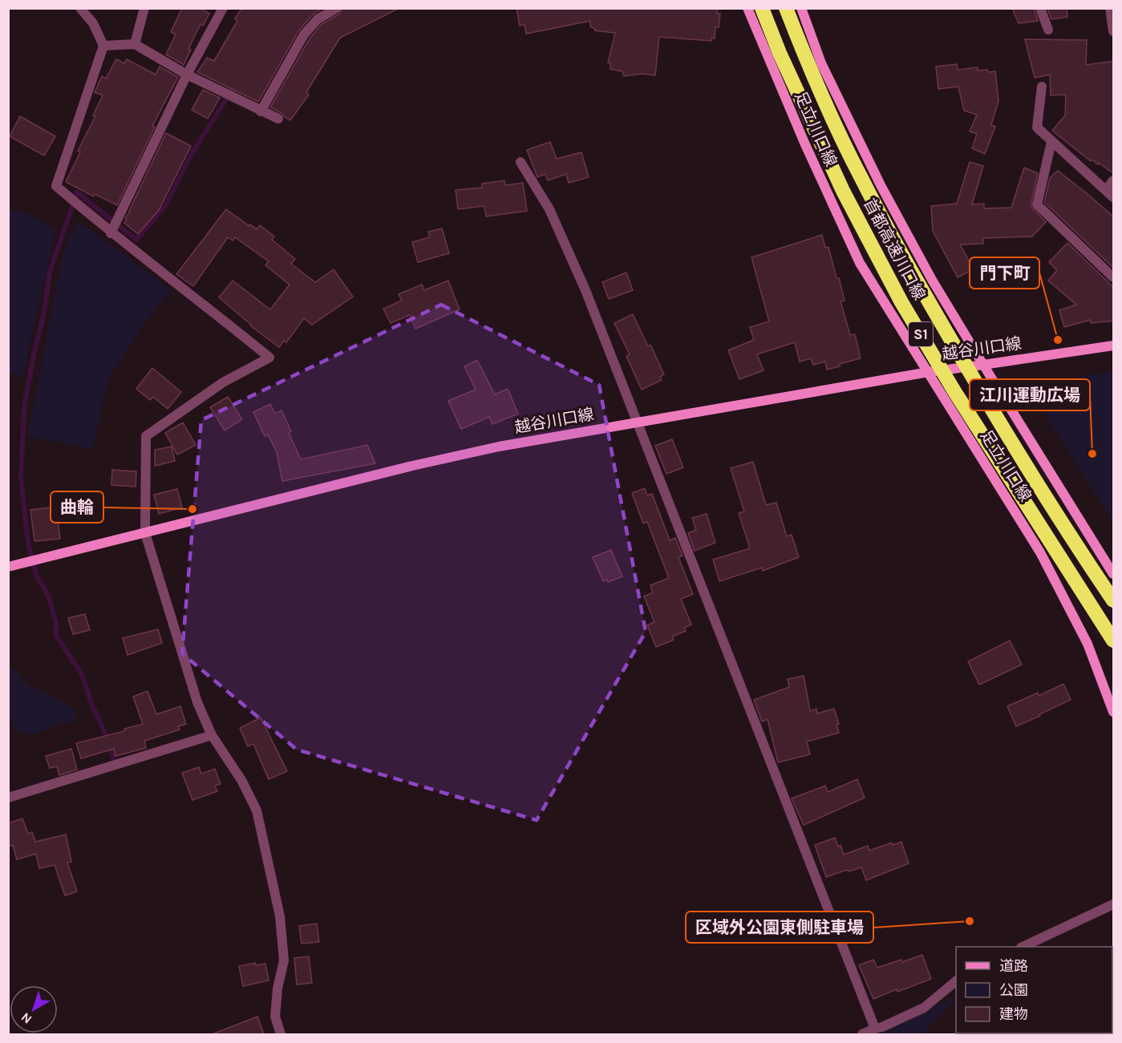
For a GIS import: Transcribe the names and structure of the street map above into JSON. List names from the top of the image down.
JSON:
{
  "streets": {
    "highway": ["首都高速川口線", "S1"],
    "main road": ["足立川口線", "越谷川口線"]
  },
  "crossings": [
    ["足立川口線", "越谷川口線"]
  ],
  "places": [
    "門下町",
    "江川運動広場",
    "曲輪",
    "区域外公園東側駐車場"
  ],
  "legend": ["道路", "公園", "建物"],
  "north": "bottom left"
}
